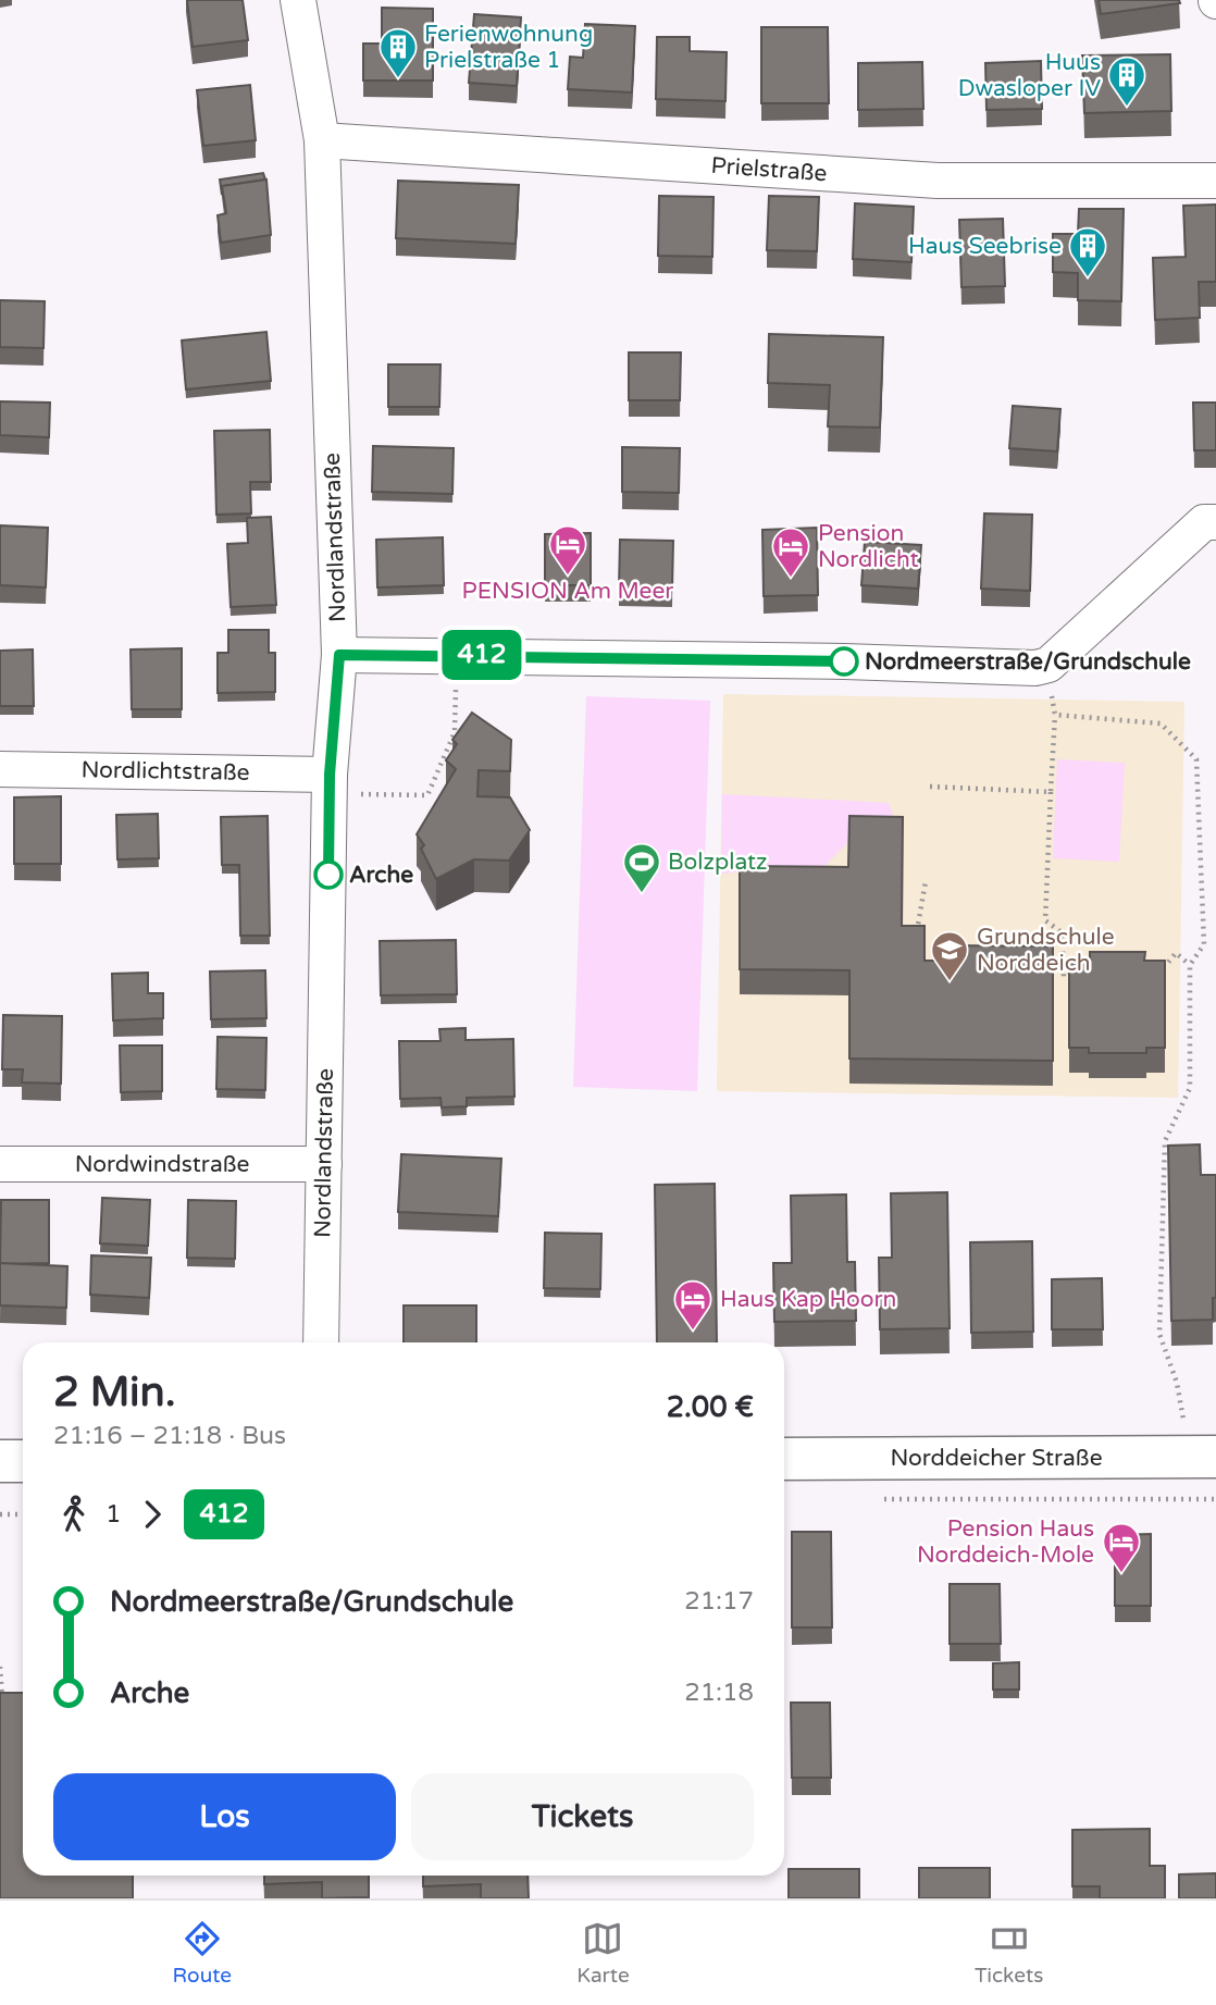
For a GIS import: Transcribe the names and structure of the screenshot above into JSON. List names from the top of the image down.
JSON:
{
  "streets": {
    "street": [
      "Prielstraße",
      "Nordlandstraße",
      "Nordlichtstraße",
      "Nordwindstraße",
      "Norddeicher Straße"
    ]
  },
  "crossings": [
    ["Prielstraße", "Nordlandstraße"],
    ["Nordlandstraße", "Nordlichtstraße"],
    ["Nordlandstraße", "Nordwindstraße"]
  ],
  "places": {
    "building": ["Ferienwohnung Prielstraße 1", "Huus Dwasloper IV", "Haus Seebrise"],
    "hotel": [
      "PENSION Am Meer",
      "Pension Nordlicht",
      "Haus Kap Hoorn",
      "Pension Haus Norddeich-Mole"
    ],
    "other": ["Nordmeerstraße/Grundschule", "Arche"],
    "sports": ["Bolzplatz"],
    "school or university": ["Grundschule Norddeich"]
  },
  "lines": ["bus line 412"],
  "page": {
    "on_map": "412",
    "heading": ["2 Min.", "21:16 – 21:18 · Bus", "2.00 €"],
    "legs": ["1", "412"],
    "list": [
      {
        "name": "Nordmeerstraße/Grundschule",
        "value": "21:17"
      },
      {
        "name": "Arche",
        "value": "21:18"
      }
    ],
    "buttons": ["Los", "Tickets"],
    "tabs": ["Route", "Karte", "Tickets"]
  }
}
